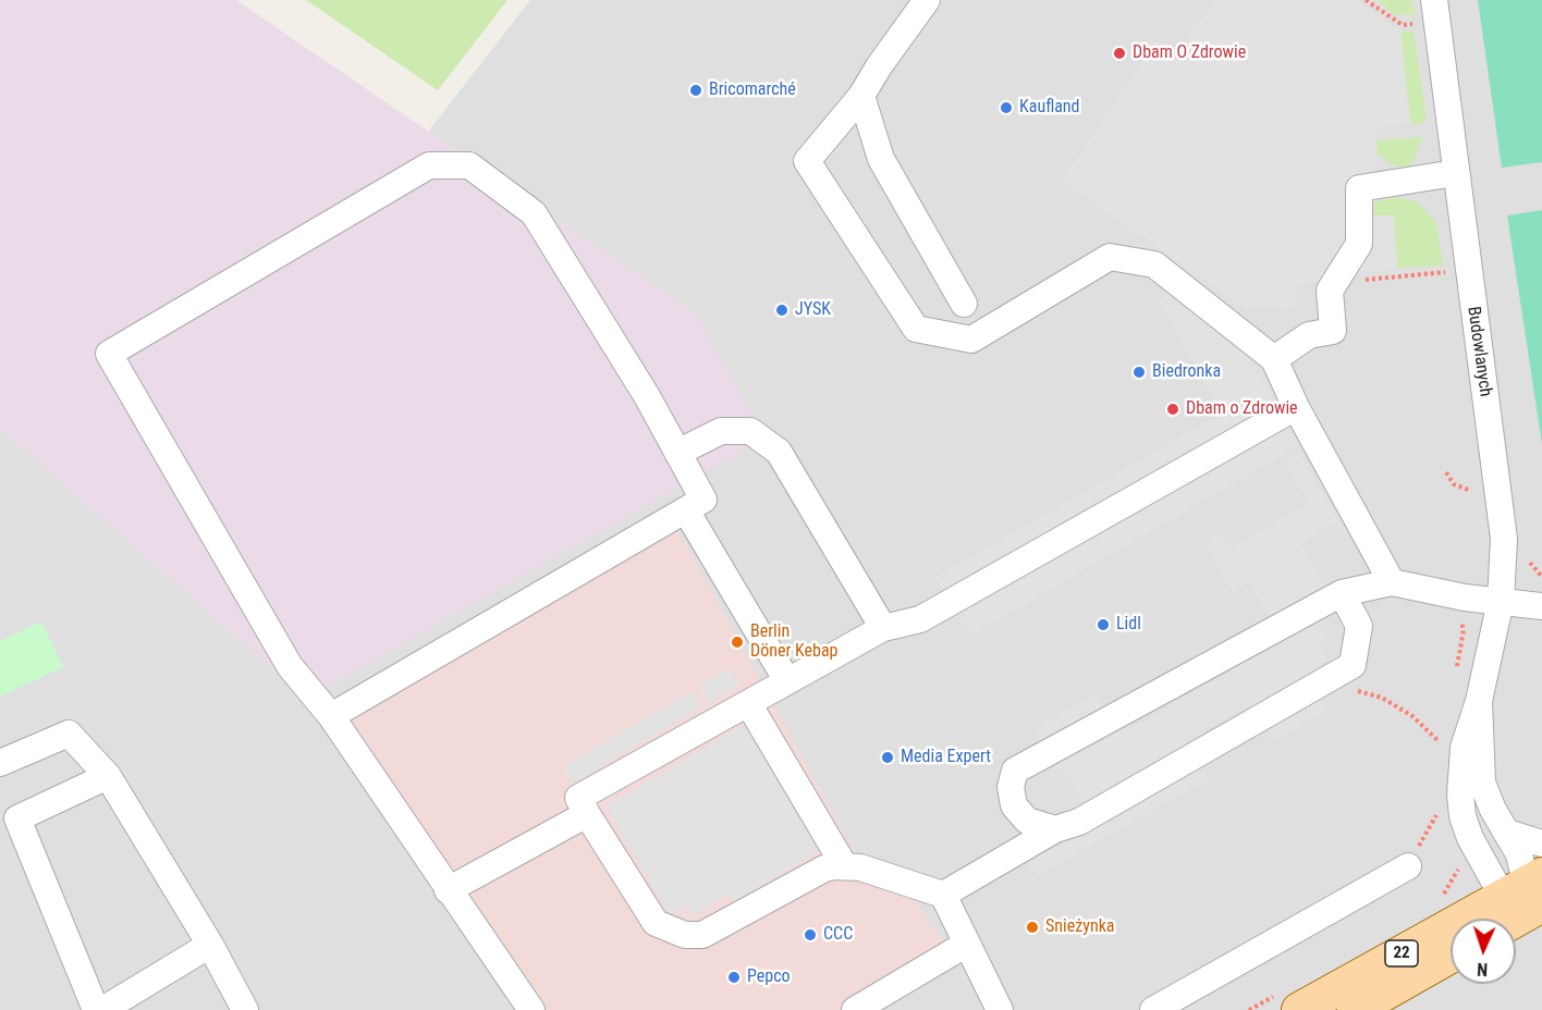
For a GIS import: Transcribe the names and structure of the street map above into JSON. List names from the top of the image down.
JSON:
{
  "streets": {
    "main road": ["22"],
    "street": ["Budowlanych"]
  },
  "crossings": [
    ["Budowlanych", "22"]
  ],
  "places": [
    "Dbam O Zdrowie",
    "Bricomarché",
    "Kaufland",
    "JYSK",
    "Biedronka",
    "Dbam o Zdrowie",
    "Lidl",
    "Berlin Döner Kebap",
    "Media Expert",
    "Snieżynka",
    "CCC",
    "Pepco"
  ],
  "north": "bottom"
}
